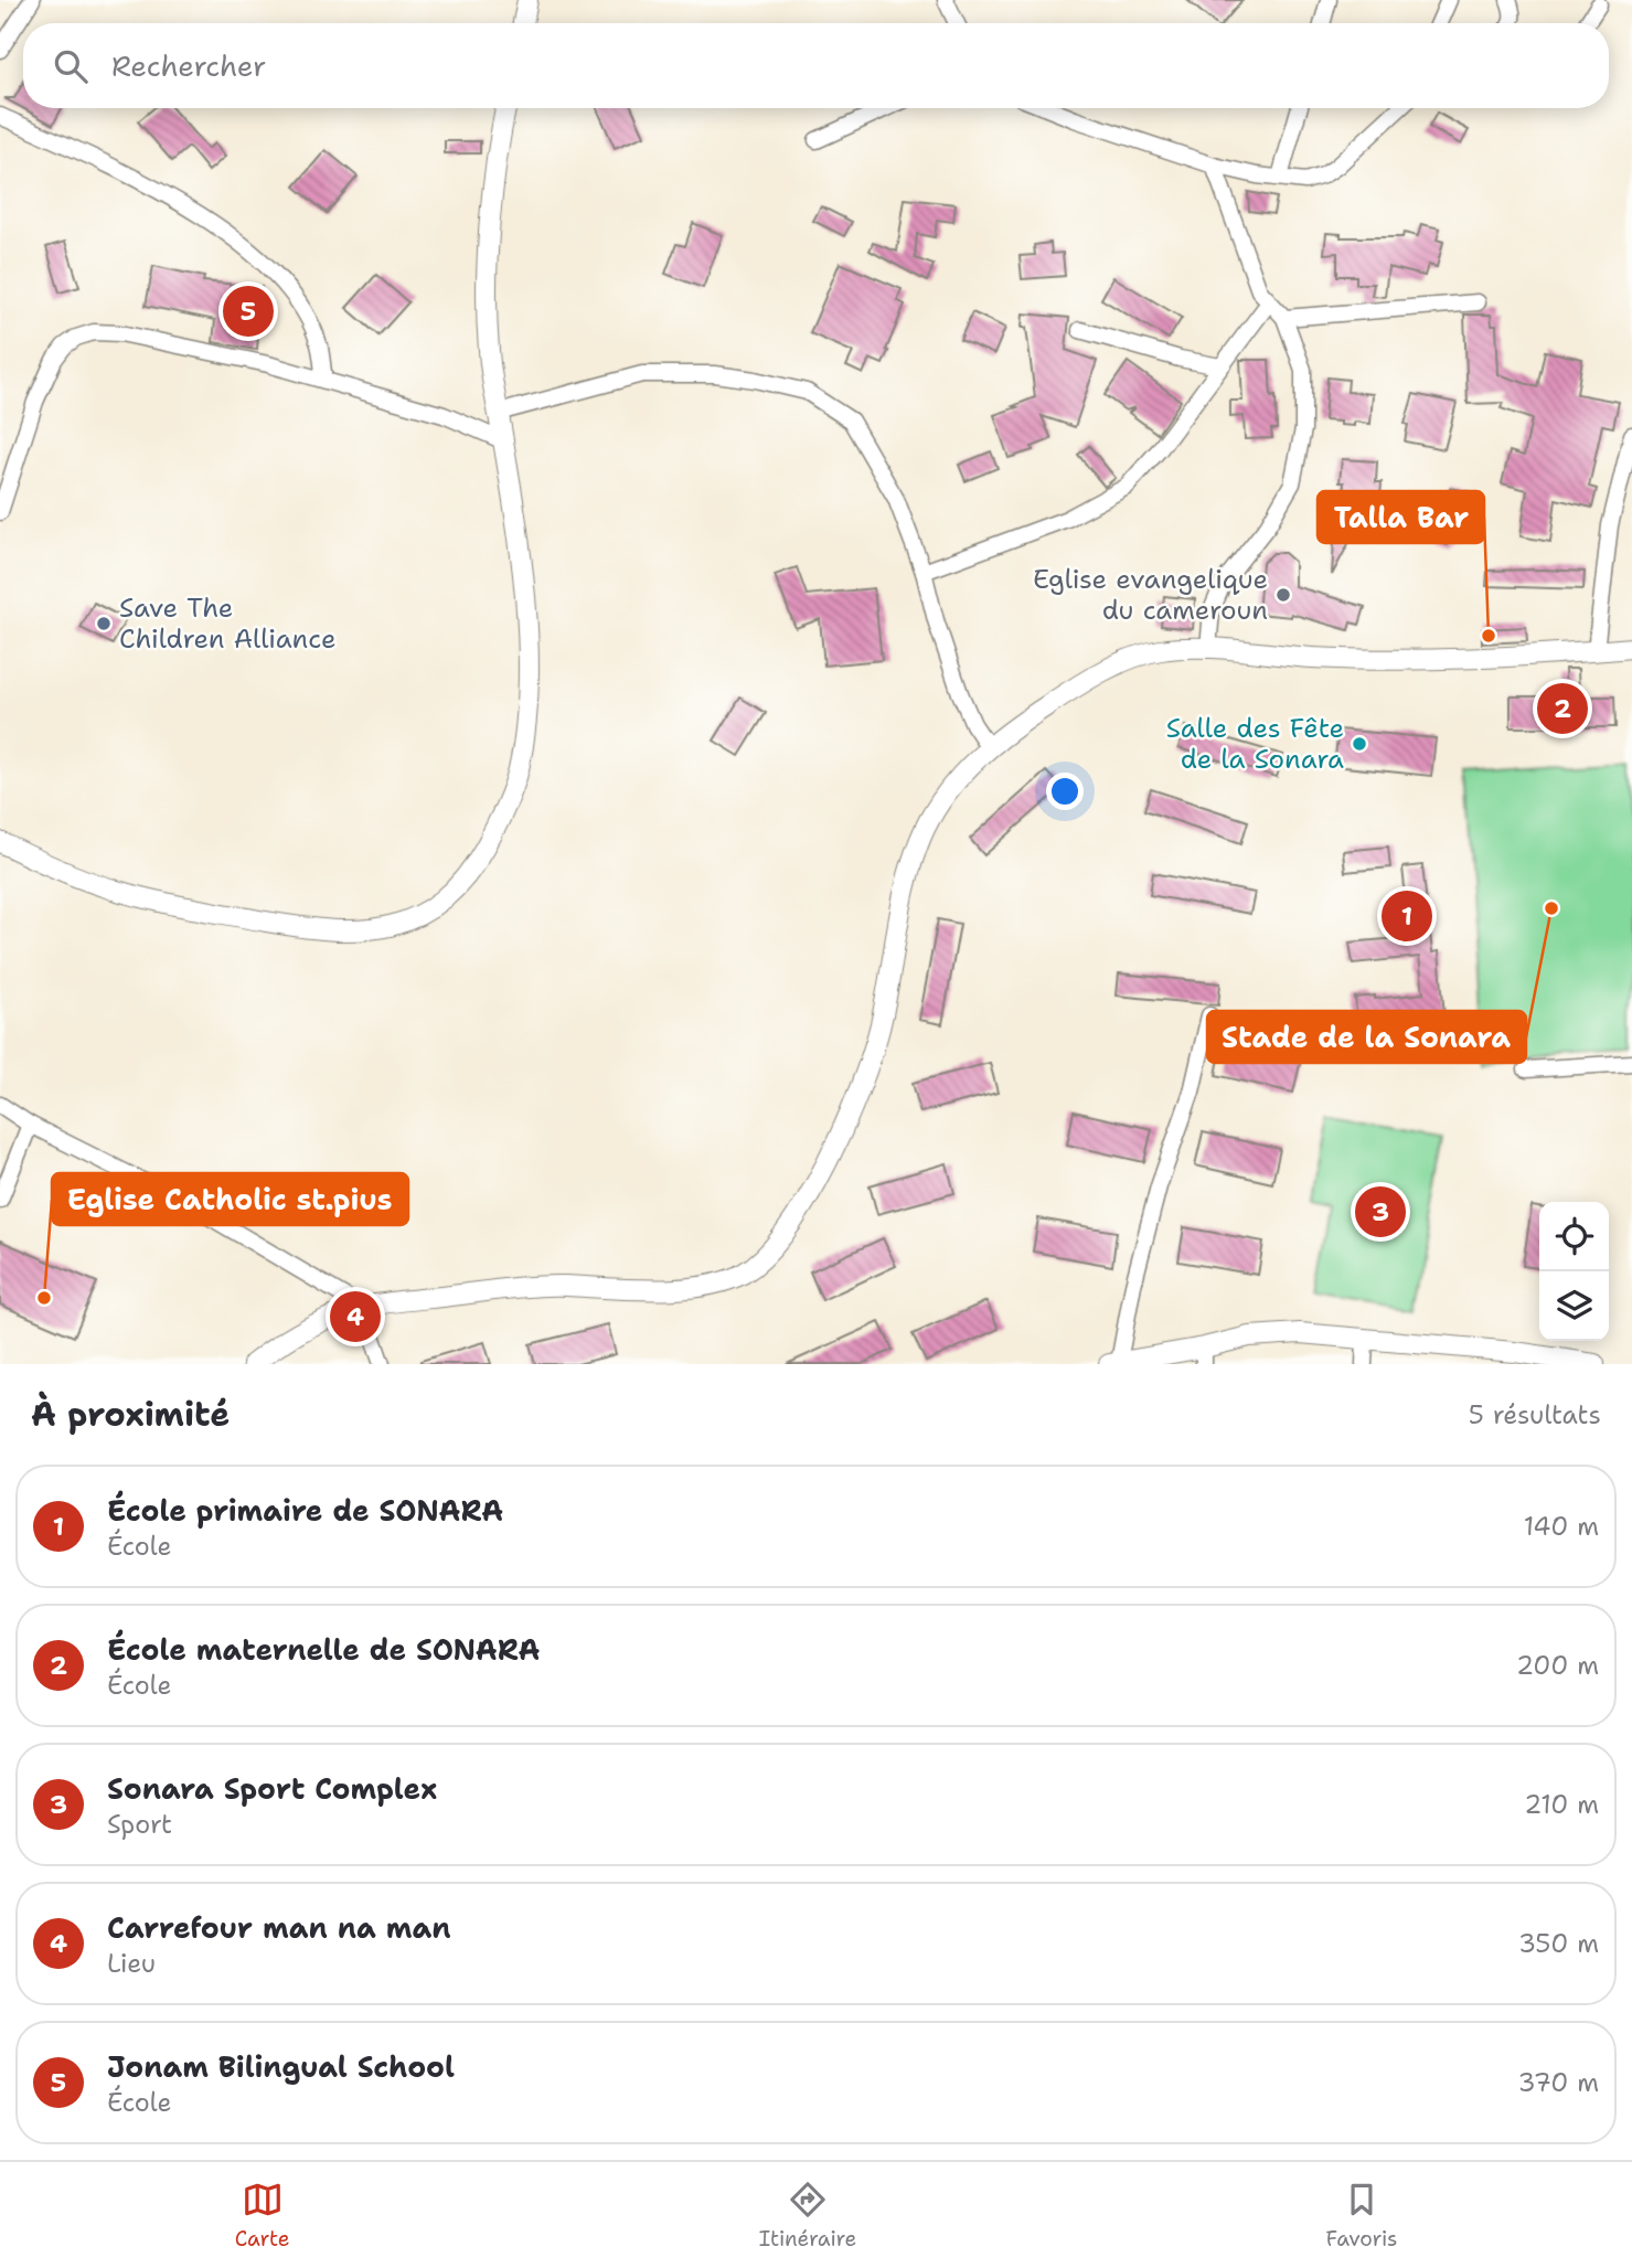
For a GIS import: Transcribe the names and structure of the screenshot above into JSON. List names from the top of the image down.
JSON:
{
  "places": [
    "Eglise evangelique du cameroun",
    "Save The Children Alliance",
    "Talla Bar",
    "Salle des Fête de la Sonara",
    "Stade de la Sonara",
    "Eglise Catholic st.pius"
  ],
  "page": {
    "search": "Rechercher",
    "pins": [
      "5",
      "2",
      "1",
      "3",
      "4"
    ],
    "heading": ["À proximité", "5 résultats"],
    "list": [
      {
        "mark": "1",
        "name": "École primaire de SONARA",
        "note": "École",
        "value": "140 m"
      },
      {
        "mark": "2",
        "name": "École maternelle de SONARA",
        "note": "École",
        "value": "200 m"
      },
      {
        "mark": "3",
        "name": "Sonara Sport Complex",
        "note": "Sport",
        "value": "210 m"
      },
      {
        "mark": "4",
        "name": "Carrefour man na man",
        "note": "Lieu",
        "value": "350 m"
      },
      {
        "mark": "5",
        "name": "Jonam Bilingual School",
        "note": "École",
        "value": "370 m"
      }
    ],
    "nav": ["Carte", "Itinéraire", "Favoris"]
  }
}
